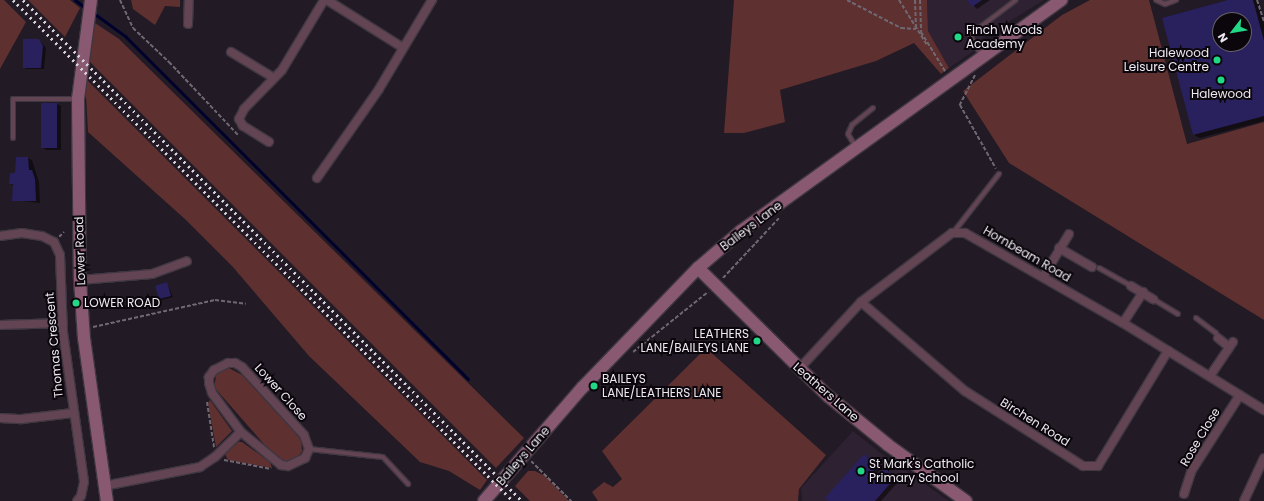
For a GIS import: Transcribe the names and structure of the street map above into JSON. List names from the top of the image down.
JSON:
{
  "streets": {
    "street": [
      "Baileys Lane",
      "Lower Road",
      "Hornbeam Road",
      "Thomas Crescent",
      "Lower Close",
      "Leathers Lane",
      "Birchen Road",
      "Rose Close"
    ]
  },
  "crossings": [
    ["Baileys Lane", "Leathers Lane"],
    ["Hornbeam Road", "Birchen Road"],
    ["Hornbeam Road", "Rose Close"]
  ],
  "places": [
    "Finch Woods Academy",
    "Halewood Leisure Centre",
    "Halewood",
    "LOWER ROAD",
    "LEATHERS LANE/BAILEYS LANE",
    "BAILEYS LANE/LEATHERS LANE",
    "St Mark's Catholic Primary School"
  ],
  "north": "bottom left"
}
